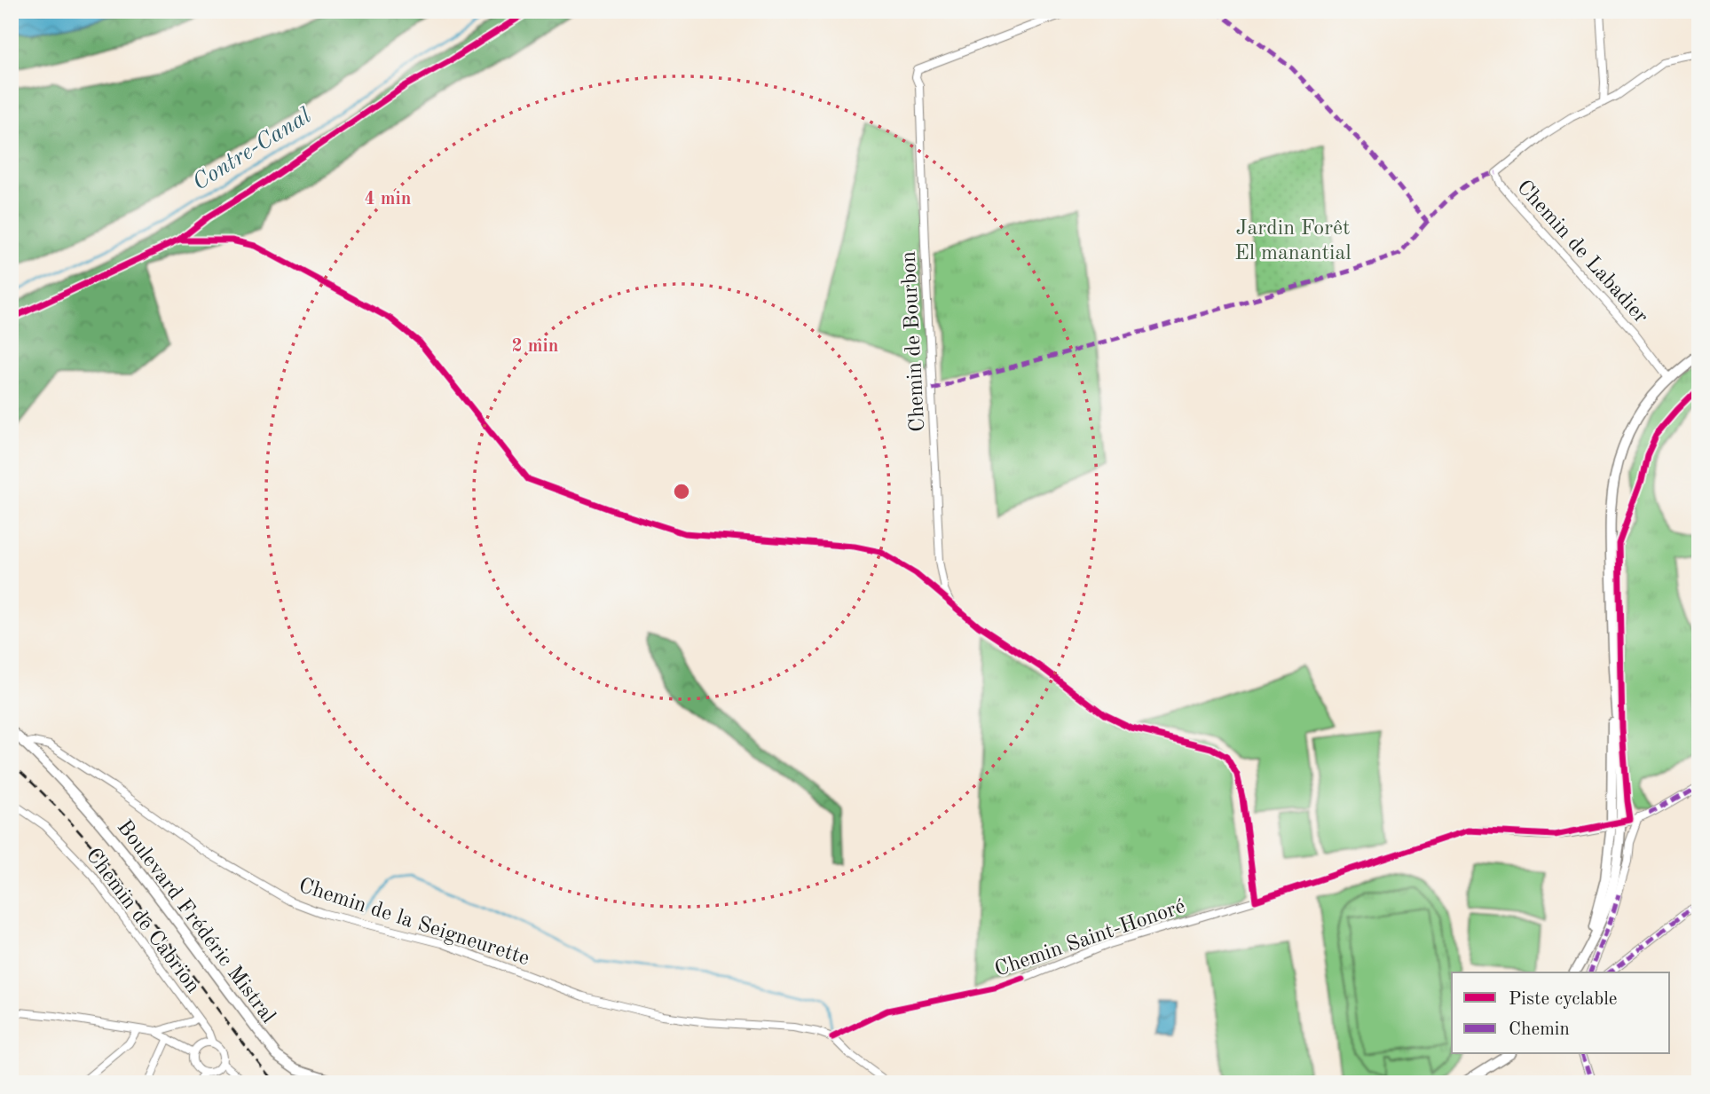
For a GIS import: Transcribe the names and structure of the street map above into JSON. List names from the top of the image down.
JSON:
{
  "streets": {
    "main road": ["Boulevard Frédéric Mistral"],
    "street": [
      "Chemin de Labadier",
      "Chemin de Bourbon",
      "Chemin de Cabrion",
      "Chemin de la Seigneurette",
      "Chemin Saint-Honoré"
    ]
  },
  "crossings": [
    ["Boulevard Frédéric Mistral", "Chemin de la Seigneurette"],
    ["Chemin de la Seigneurette", "Chemin Saint-Honoré"]
  ],
  "water": ["Contre-Canal"],
  "parks": ["Jardin Forêt El manantial"],
  "legend": ["Piste cyclable", "Chemin"],
  "rings": ["4 min", "2 min"]
}
